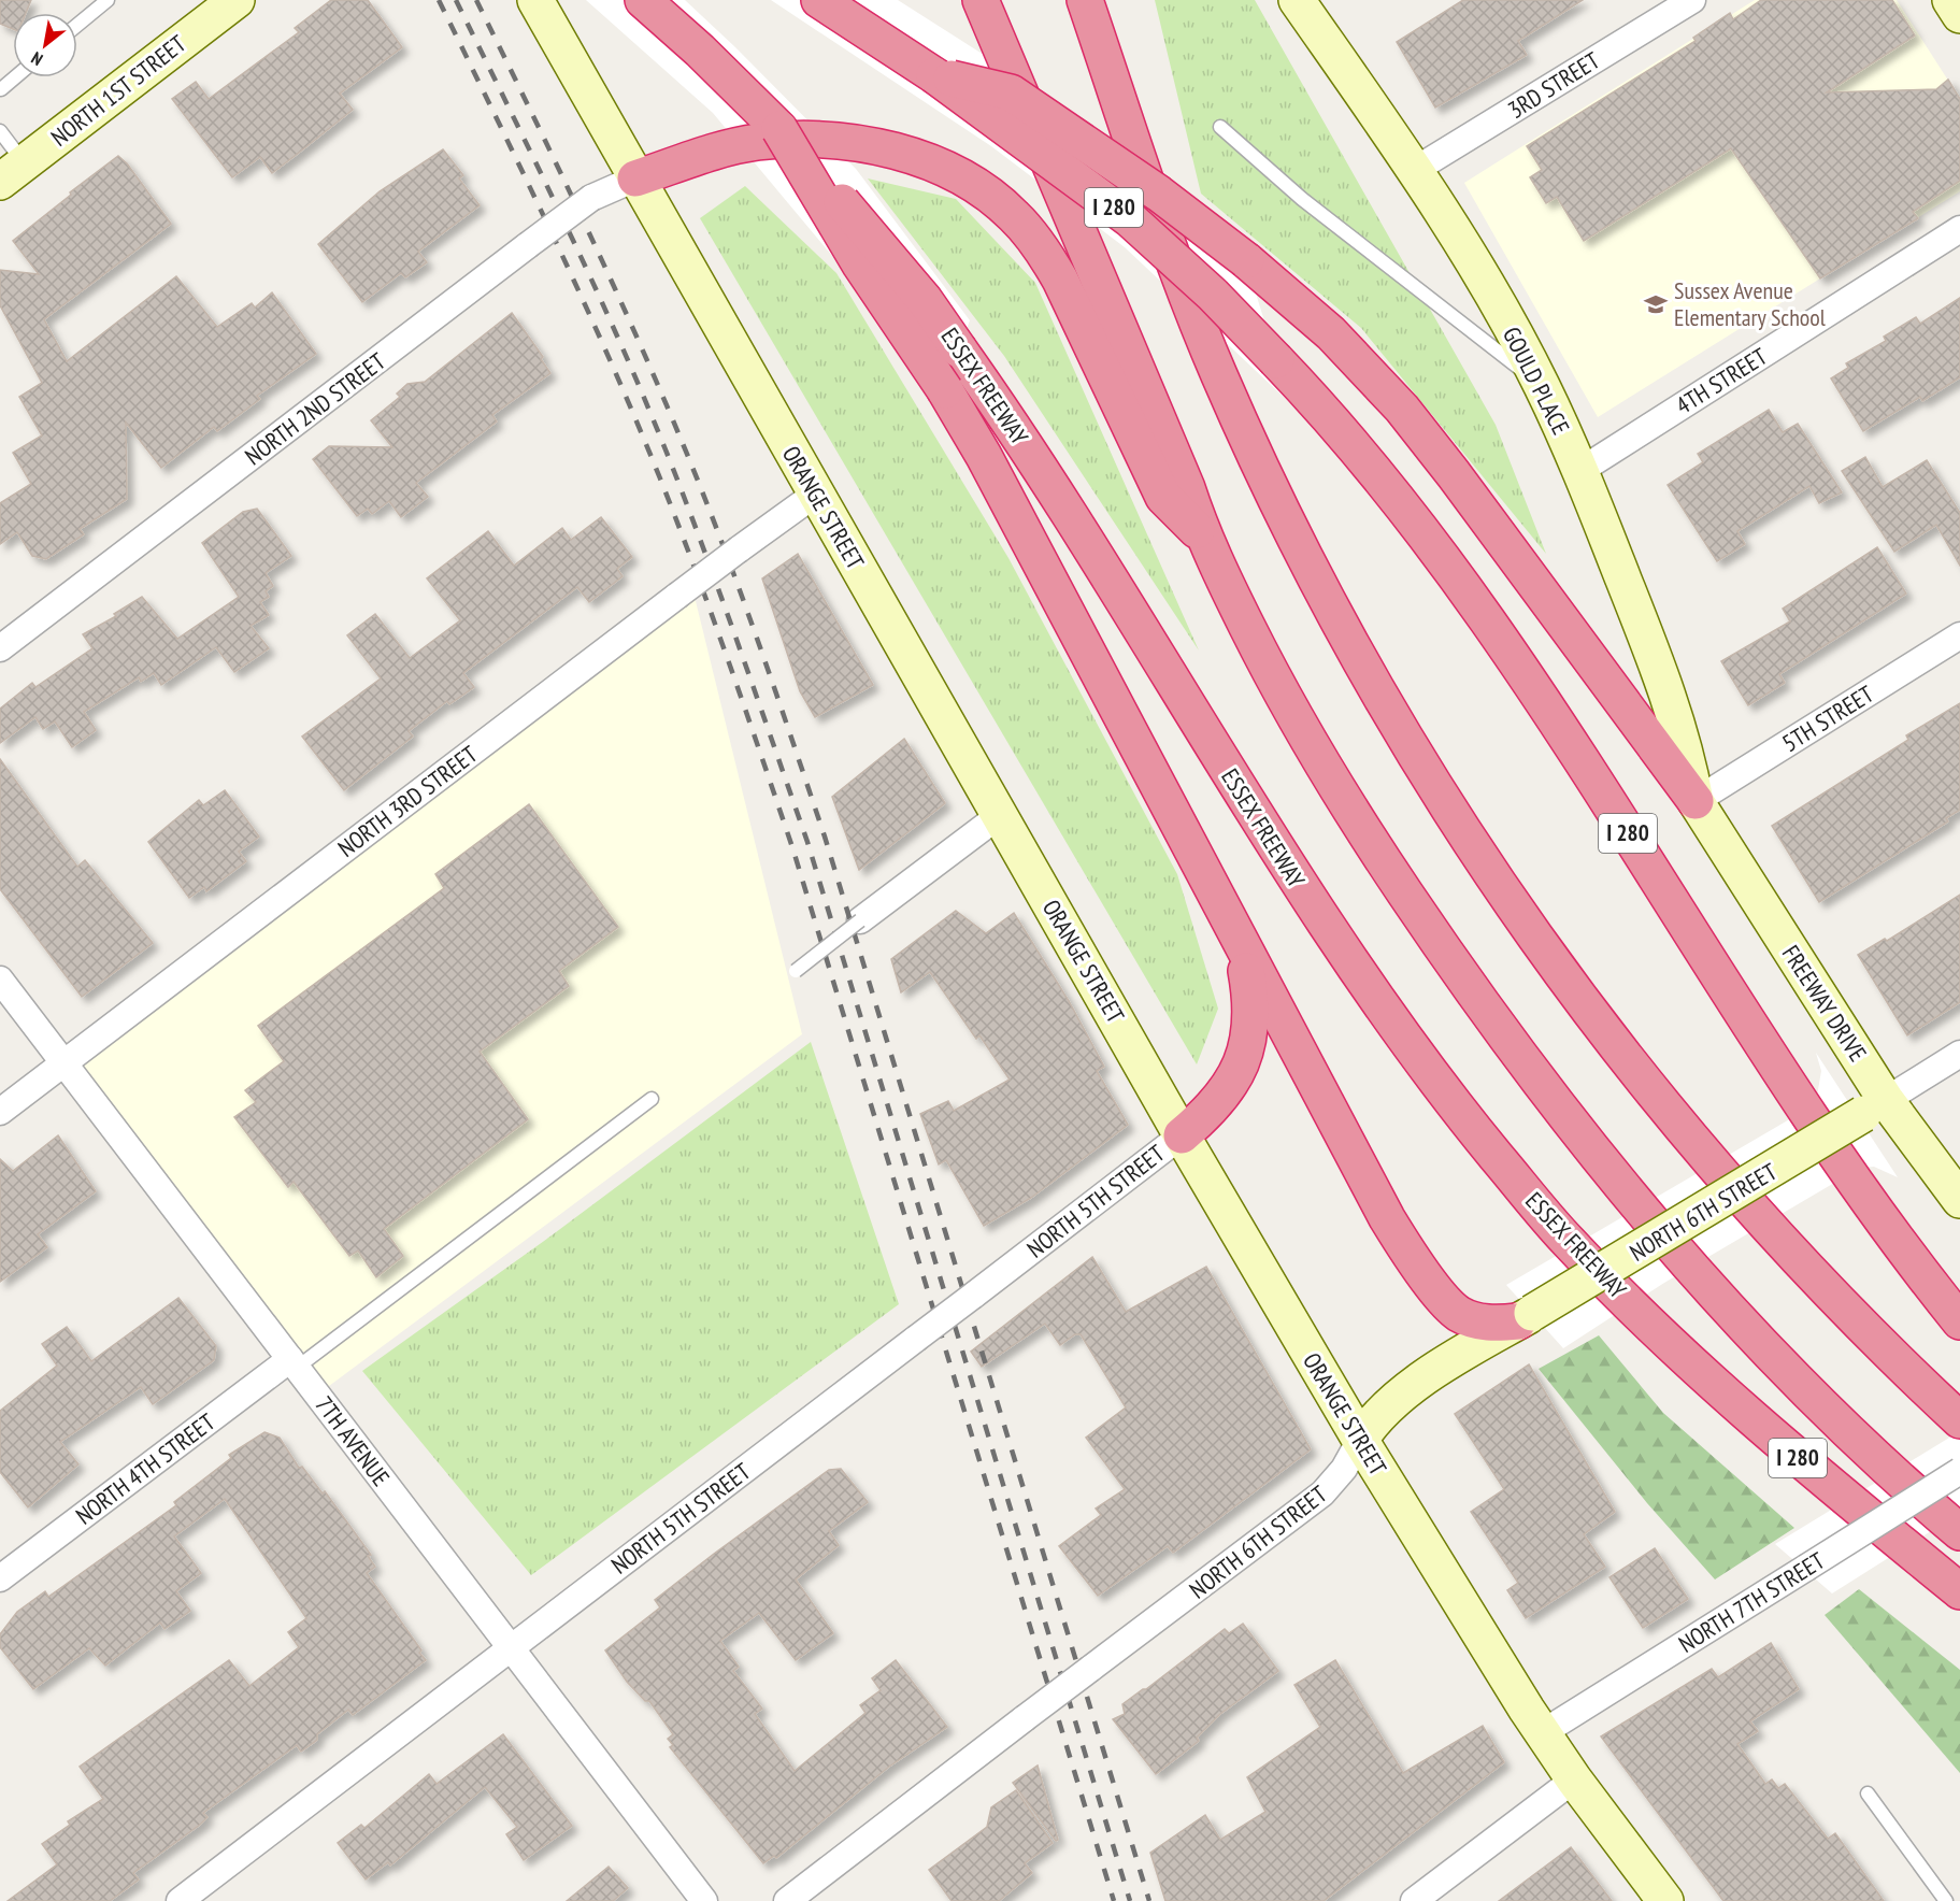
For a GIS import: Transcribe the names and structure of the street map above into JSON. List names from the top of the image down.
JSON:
{
  "streets": {
    "highway": ["I 280", "ESSEX FREEWAY"],
    "main road": [
      "NORTH 1ST STREET",
      "GOULD PLACE",
      "ORANGE STREET",
      "FREEWAY DRIVE",
      "NORTH 6TH STREET"
    ],
    "street": [
      "3RD STREET",
      "4TH STREET",
      "NORTH 2ND STREET",
      "5TH STREET",
      "NORTH 3RD STREET",
      "NORTH 5TH STREET",
      "7TH AVENUE",
      "NORTH 4TH STREET",
      "NORTH 7TH STREET"
    ]
  },
  "crossings": [
    ["3RD STREET", "GOULD PLACE"],
    ["GOULD PLACE", "4TH STREET"],
    ["GOULD PLACE", "5TH STREET"],
    ["GOULD PLACE", "FREEWAY DRIVE"],
    ["NORTH 2ND STREET", "ORANGE STREET"],
    ["ORANGE STREET", "NORTH 3RD STREET"],
    ["ORANGE STREET", "NORTH 5TH STREET"],
    ["ORANGE STREET", "NORTH 6TH STREET"],
    ["ORANGE STREET", "NORTH 7TH STREET"],
    ["5TH STREET", "FREEWAY DRIVE"],
    ["NORTH 3RD STREET", "7TH AVENUE"],
    ["FREEWAY DRIVE", "NORTH 6TH STREET"],
    ["NORTH 5TH STREET", "7TH AVENUE"],
    ["7TH AVENUE", "NORTH 4TH STREET"]
  ],
  "places": {
    "school or university": ["Sussex Avenue Elementary School"]
  },
  "north": "bottom left"
}
